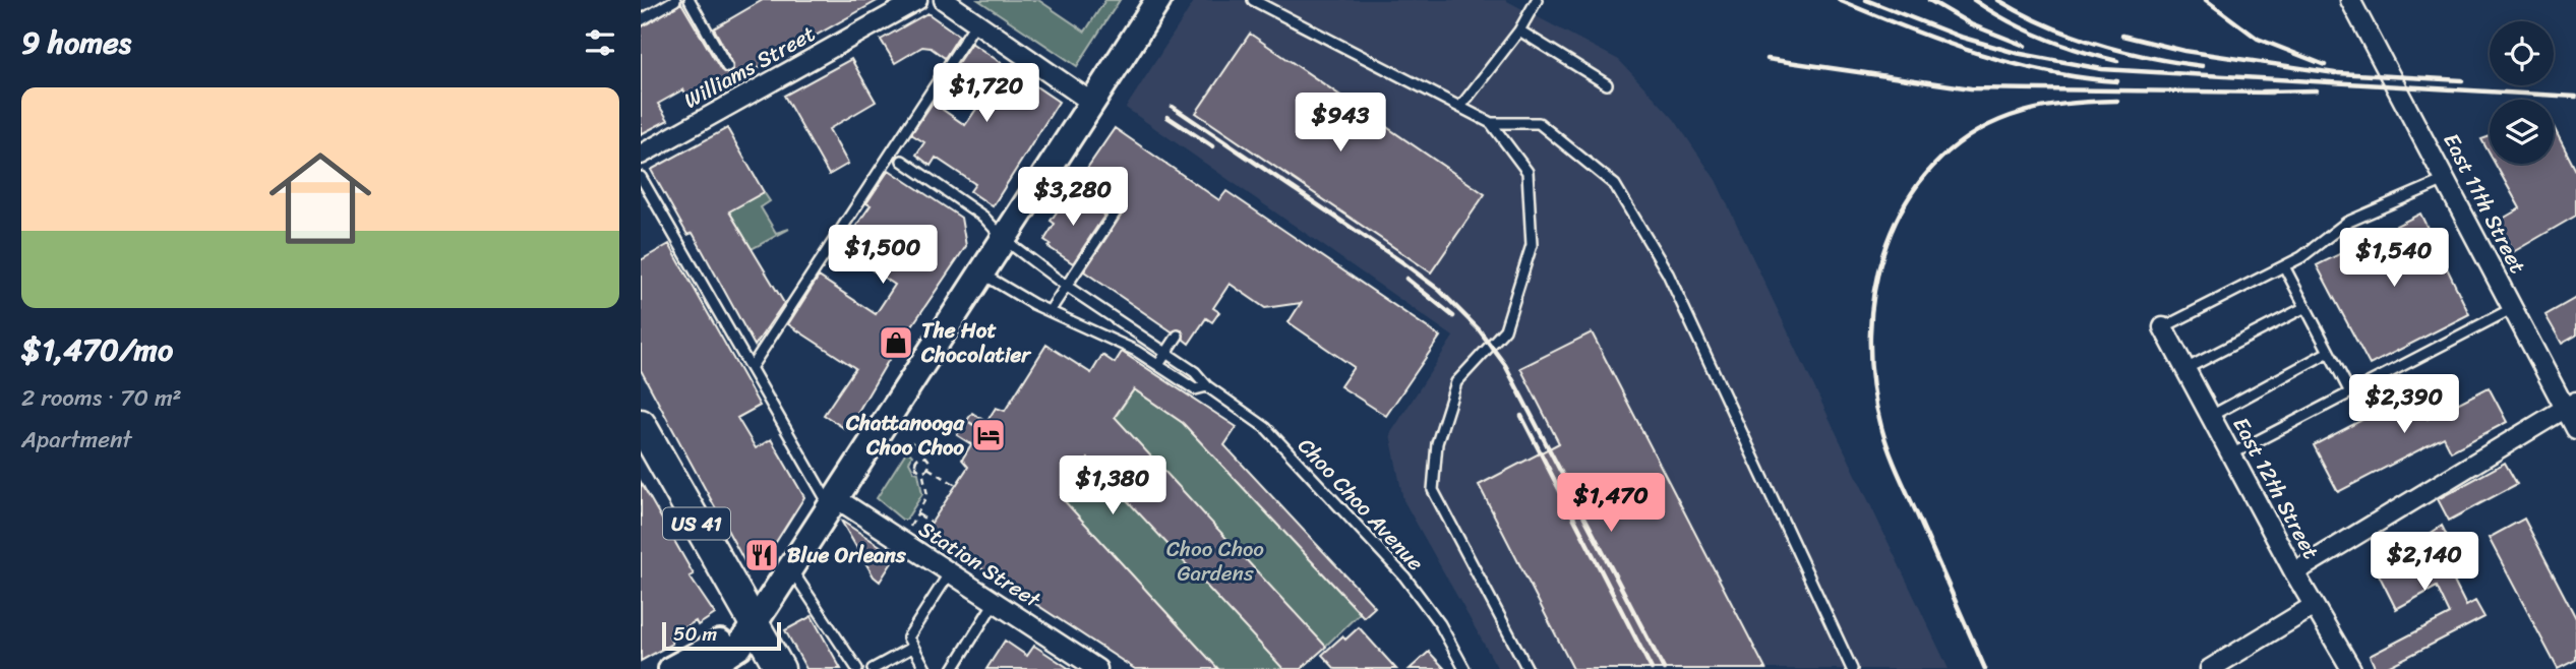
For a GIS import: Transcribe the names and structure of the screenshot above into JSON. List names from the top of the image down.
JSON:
{
  "streets": {
    "main road": ["US 41"],
    "street": [
      "Williams Street",
      "East 11th Street",
      "East 12th Street",
      "Station Street"
    ],
    "lane": ["Choo Choo Avenue"]
  },
  "parks": ["Choo Choo Gardens"],
  "places": {
    "shop": ["The Hot Chocolatier"],
    "hotel": ["Chattanooga Choo Choo"],
    "restaurant": ["Blue Orleans"]
  },
  "scale_bar": "50 m",
  "page": {
    "heading": "9 homes",
    "price": [
      "$1,720",
      "$943",
      "$3,280",
      "$1,500",
      "$1,540",
      "$2,390",
      "$1,380",
      "$1,470",
      "$2,140"
    ],
    "list": [
      {
        "name": "$1,470/mo",
        "note": "2 rooms · 70 m² · Apartment"
      }
    ],
    "scale": "50 m"
  }
}
